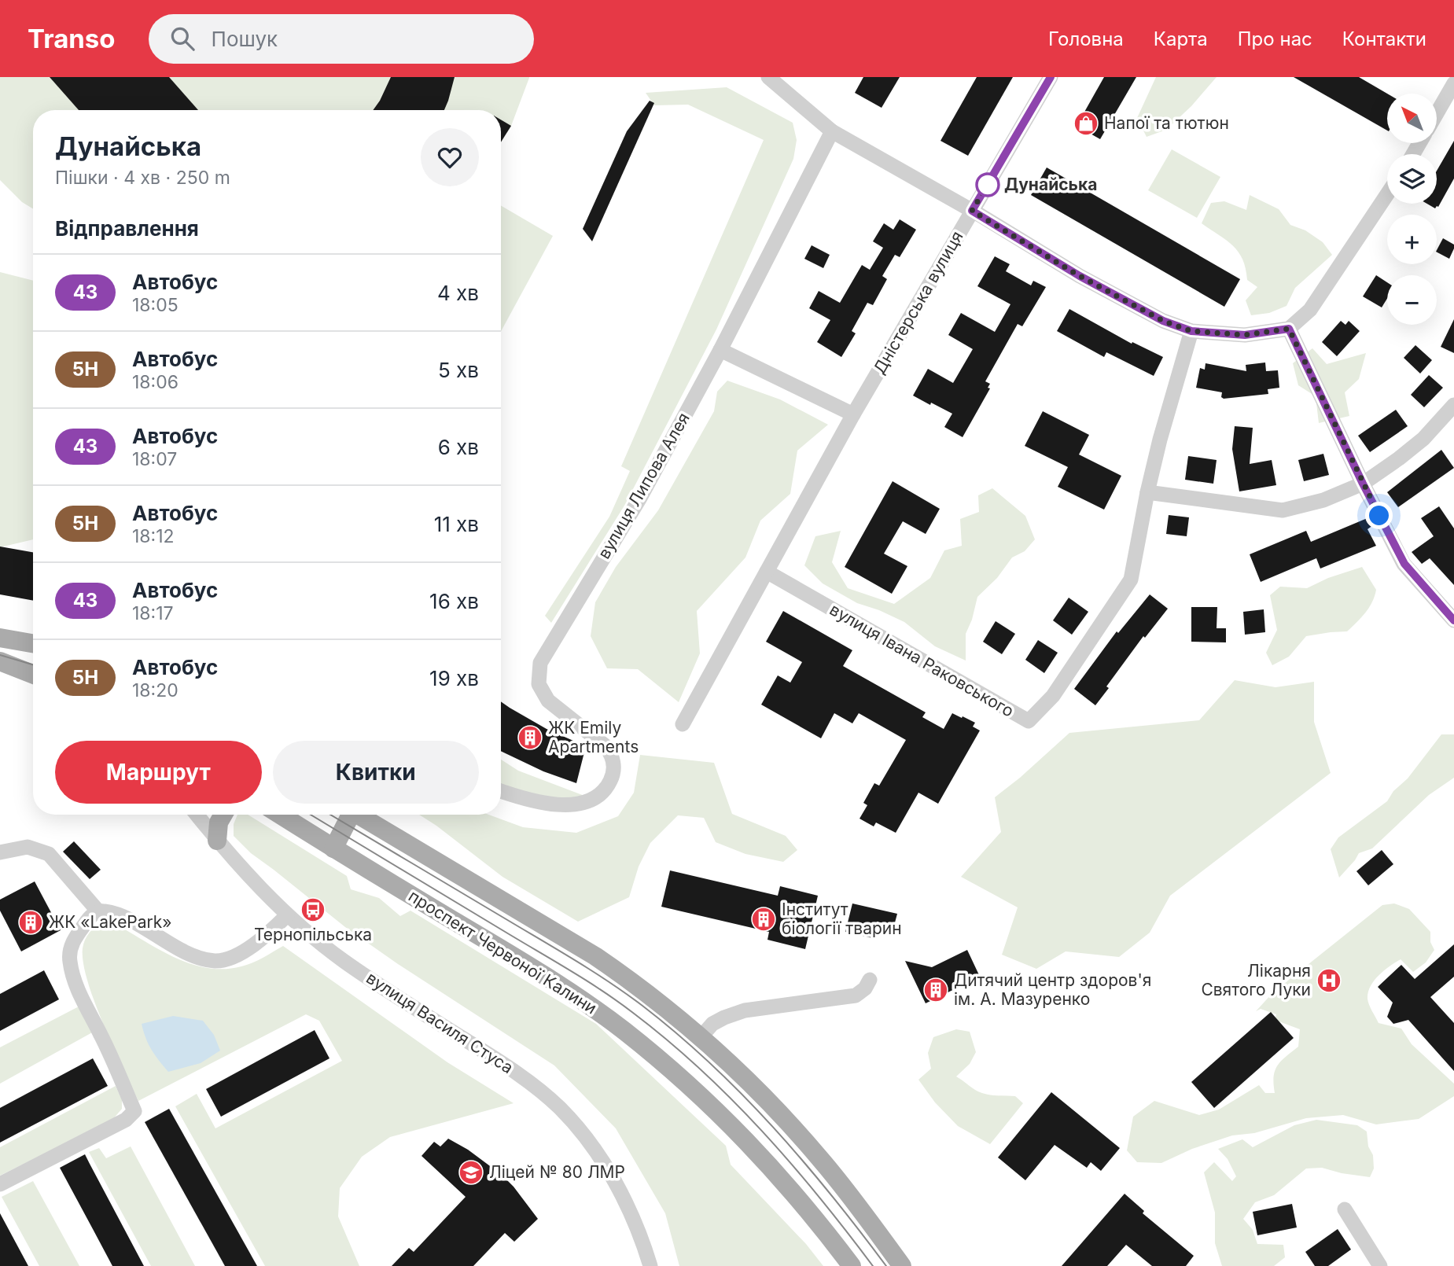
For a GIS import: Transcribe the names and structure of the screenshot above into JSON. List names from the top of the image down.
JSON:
{
  "streets": {
    "main road": ["проспект Червоної Калини"],
    "street": [
      "Дністерська вулиця",
      "вулиця Липова Алея",
      "вулиця Івана Раковського",
      "вулиця Василя Стуса"
    ]
  },
  "crossings": [
    ["Дністерська вулиця", "вулиця Івана Раковського"]
  ],
  "places": {
    "shop": ["Напої та тютюн"],
    "other": ["Дунайська"],
    "building": [
      "ЖК Emily Apartments",
      "Інститут біології тварин",
      "ЖК «LakePark»",
      "Дитячий центр здоров'я ім. А. Мазуренко"
    ],
    "bus stop": ["Тернопільська"],
    "hospital": ["Лікарня Святого Луки"],
    "school or university": ["Ліцей № 80 ЛМР"]
  },
  "lines": ["bus line 43"],
  "north": "top left",
  "page": {
    "header": "Transo",
    "search": "Пошук",
    "nav": [
      "Головна",
      "Карта",
      "Про нас",
      "Контакти"
    ],
    "map_buttons": ["+", "−"],
    "heading": [
      ["Дунайська", "Пішки · 4 хв · 250 m"],
      "Відправлення"
    ],
    "list": [
      {
        "mark": "43",
        "name": "Автобус",
        "note": "18:05",
        "value": "4 хв"
      },
      {
        "mark": "5Н",
        "name": "Автобус",
        "note": "18:06",
        "value": "5 хв"
      },
      {
        "mark": "43",
        "name": "Автобус",
        "note": "18:07",
        "value": "6 хв"
      },
      {
        "mark": "5Н",
        "name": "Автобус",
        "note": "18:12",
        "value": "11 хв"
      },
      {
        "mark": "43",
        "name": "Автобус",
        "note": "18:17",
        "value": "16 хв"
      },
      {
        "mark": "5Н",
        "name": "Автобус",
        "note": "18:20",
        "value": "19 хв"
      }
    ],
    "buttons": ["Маршрут", "Квитки"]
  }
}
